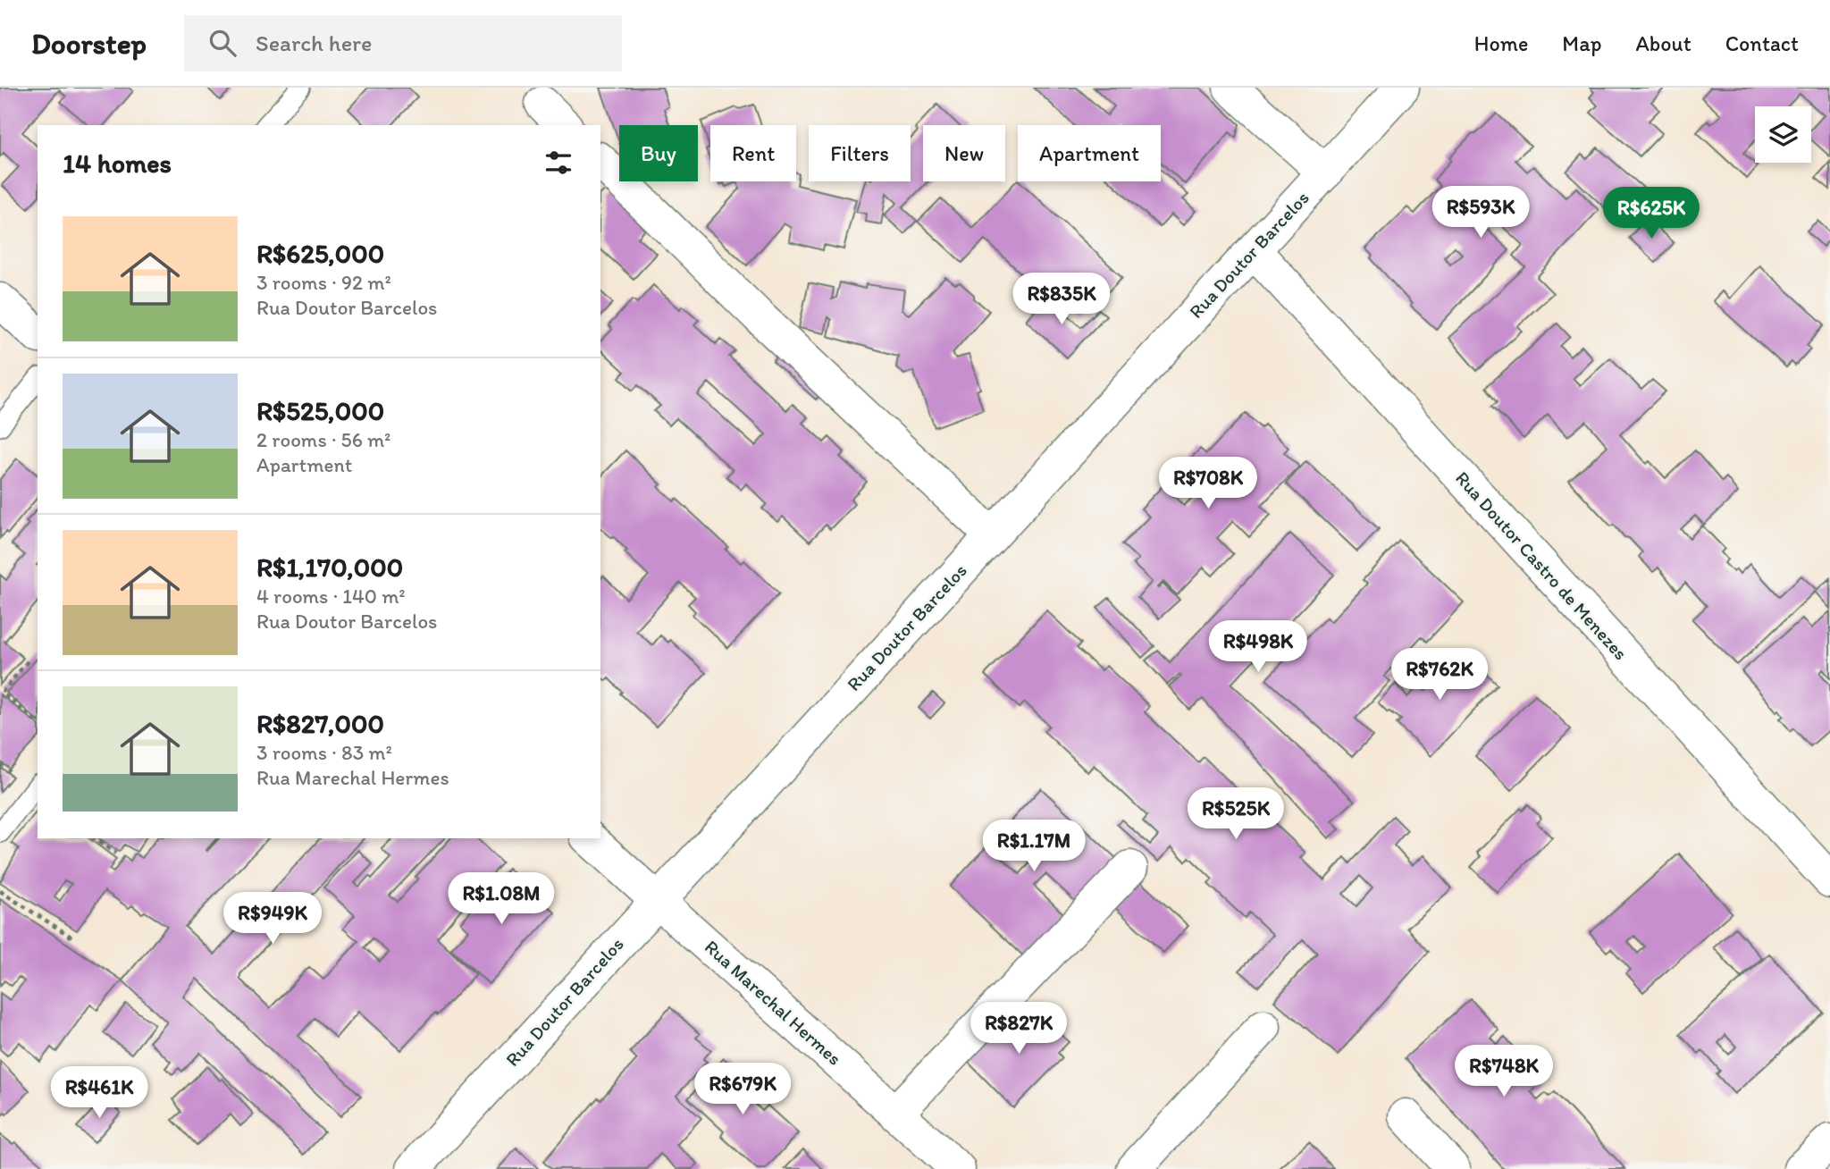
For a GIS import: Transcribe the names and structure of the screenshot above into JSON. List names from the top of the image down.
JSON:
{
  "streets": {
    "street": ["Rua Doutor Barcelos", "Rua Doutor Castro de Menezes", "Rua Marechal Hermes"]
  },
  "crossings": [
    ["Rua Doutor Barcelos", "Rua Doutor Castro de Menezes"],
    ["Rua Doutor Barcelos", "Rua Marechal Hermes"]
  ],
  "page": {
    "header": "Doorstep",
    "search": "Search here",
    "nav": [
      "Home",
      "Map",
      "About",
      "Contact"
    ],
    "chip": [
      "Buy",
      "Rent",
      "Filters",
      "New",
      "Apartment"
    ],
    "heading": "14 homes",
    "price": [
      "R$593K",
      "R$625K",
      "R$835K",
      "R$708K",
      "R$498K",
      "R$762K",
      "R$525K",
      "R$1.17M",
      "R$1.08M",
      "R$949K",
      "R$827K",
      "R$748K",
      "R$679K",
      "R$461K"
    ],
    "list": [
      {
        "name": "R$625,000",
        "note": "3 rooms · 92 m² · Rua Doutor Barcelos"
      },
      {
        "name": "R$525,000",
        "note": "2 rooms · 56 m² · Apartment"
      },
      {
        "name": "R$1,170,000",
        "note": "4 rooms · 140 m² · Rua Doutor Barcelos"
      },
      {
        "name": "R$827,000",
        "note": "3 rooms · 83 m² · Rua Marechal Hermes"
      }
    ]
  }
}
